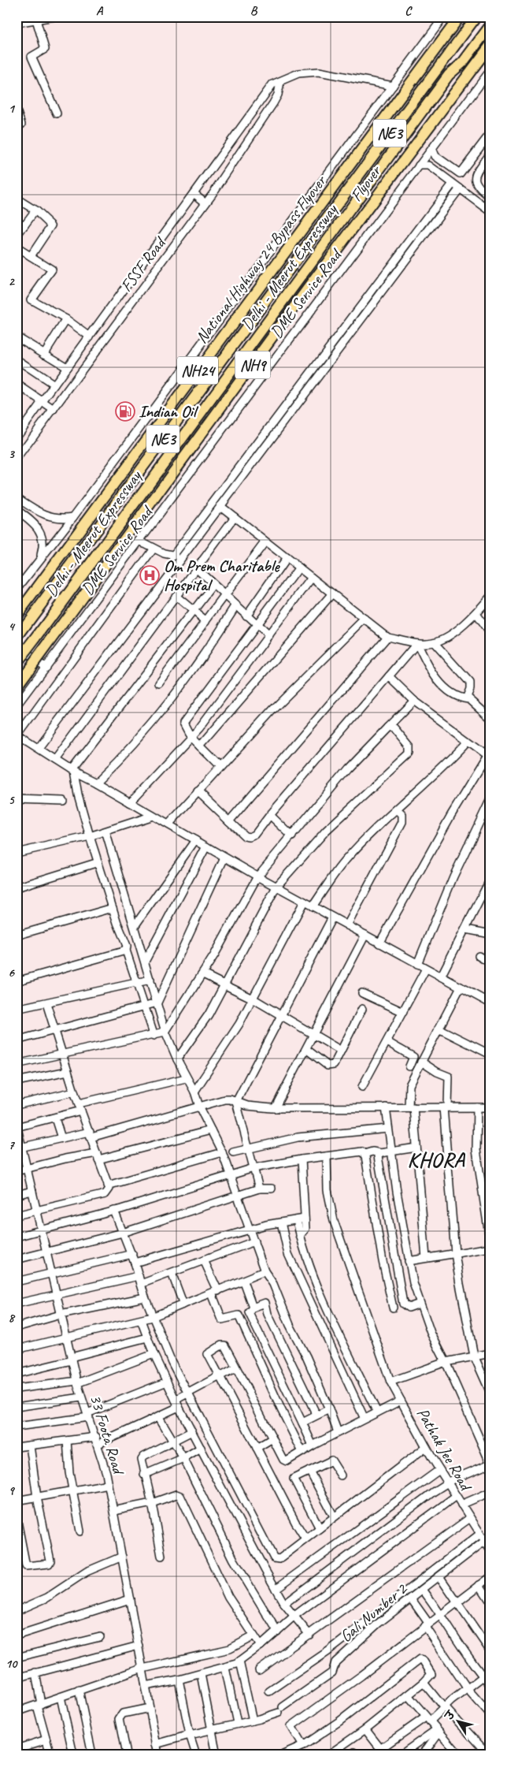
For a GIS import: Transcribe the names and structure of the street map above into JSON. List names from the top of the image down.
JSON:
{
  "streets": {
    "highway": [
      "NE3",
      "Flyover",
      "National Highway 24 Bypass Flyover",
      "Delhi - Meerut Expressway",
      "NH9",
      "NH24"
    ],
    "street": [
      "FSSF Road",
      "DME Service Road",
      "33 Foota Road",
      "Pathak Jee Road",
      "Gali Number 2"
    ]
  },
  "crossings": [
    ["33 Foota Road", "Gali Number 2"],
    ["Pathak Jee Road", "Gali Number 2"]
  ],
  "districts": ["KHORA"],
  "places": {
    "fuel station": ["Indian Oil"],
    "hospital": ["Om Prem Charitable Hospital"]
  },
  "north": "top left",
  "grid": {
    "columns": ["A", "B", "C"],
    "rows": [
      "1",
      "2",
      "3",
      "4",
      "5",
      "6",
      "7",
      "8",
      "9",
      "10"
    ]
  }
}
